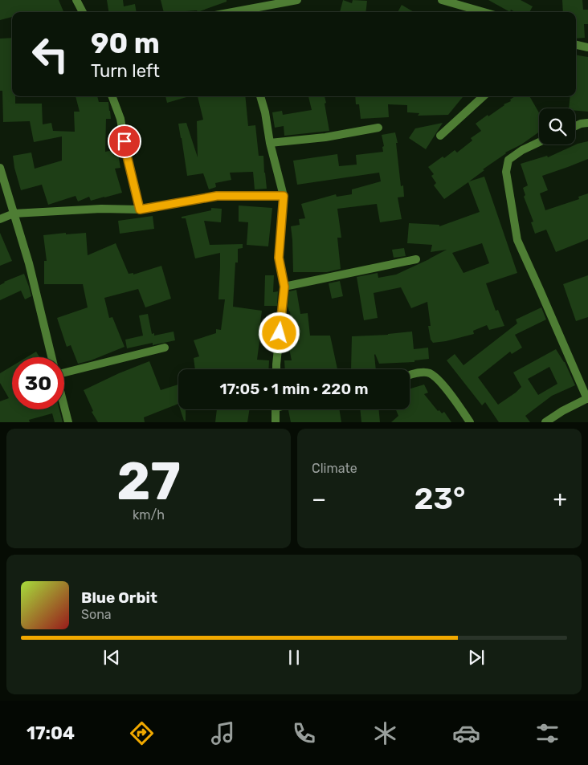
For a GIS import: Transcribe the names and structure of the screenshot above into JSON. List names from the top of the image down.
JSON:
{
  "page": {
    "turn": ["90 m", "Turn left"],
    "limit": "30",
    "trip": "17:05 · 1 min · 220 m",
    "tile": [
      ["27", "km/h"],
      "Climate"
    ],
    "heat": ["−", "23°", "+"],
    "song": ["Blue Orbit", "Sona"],
    "tabs": "17:04"
  }
}
